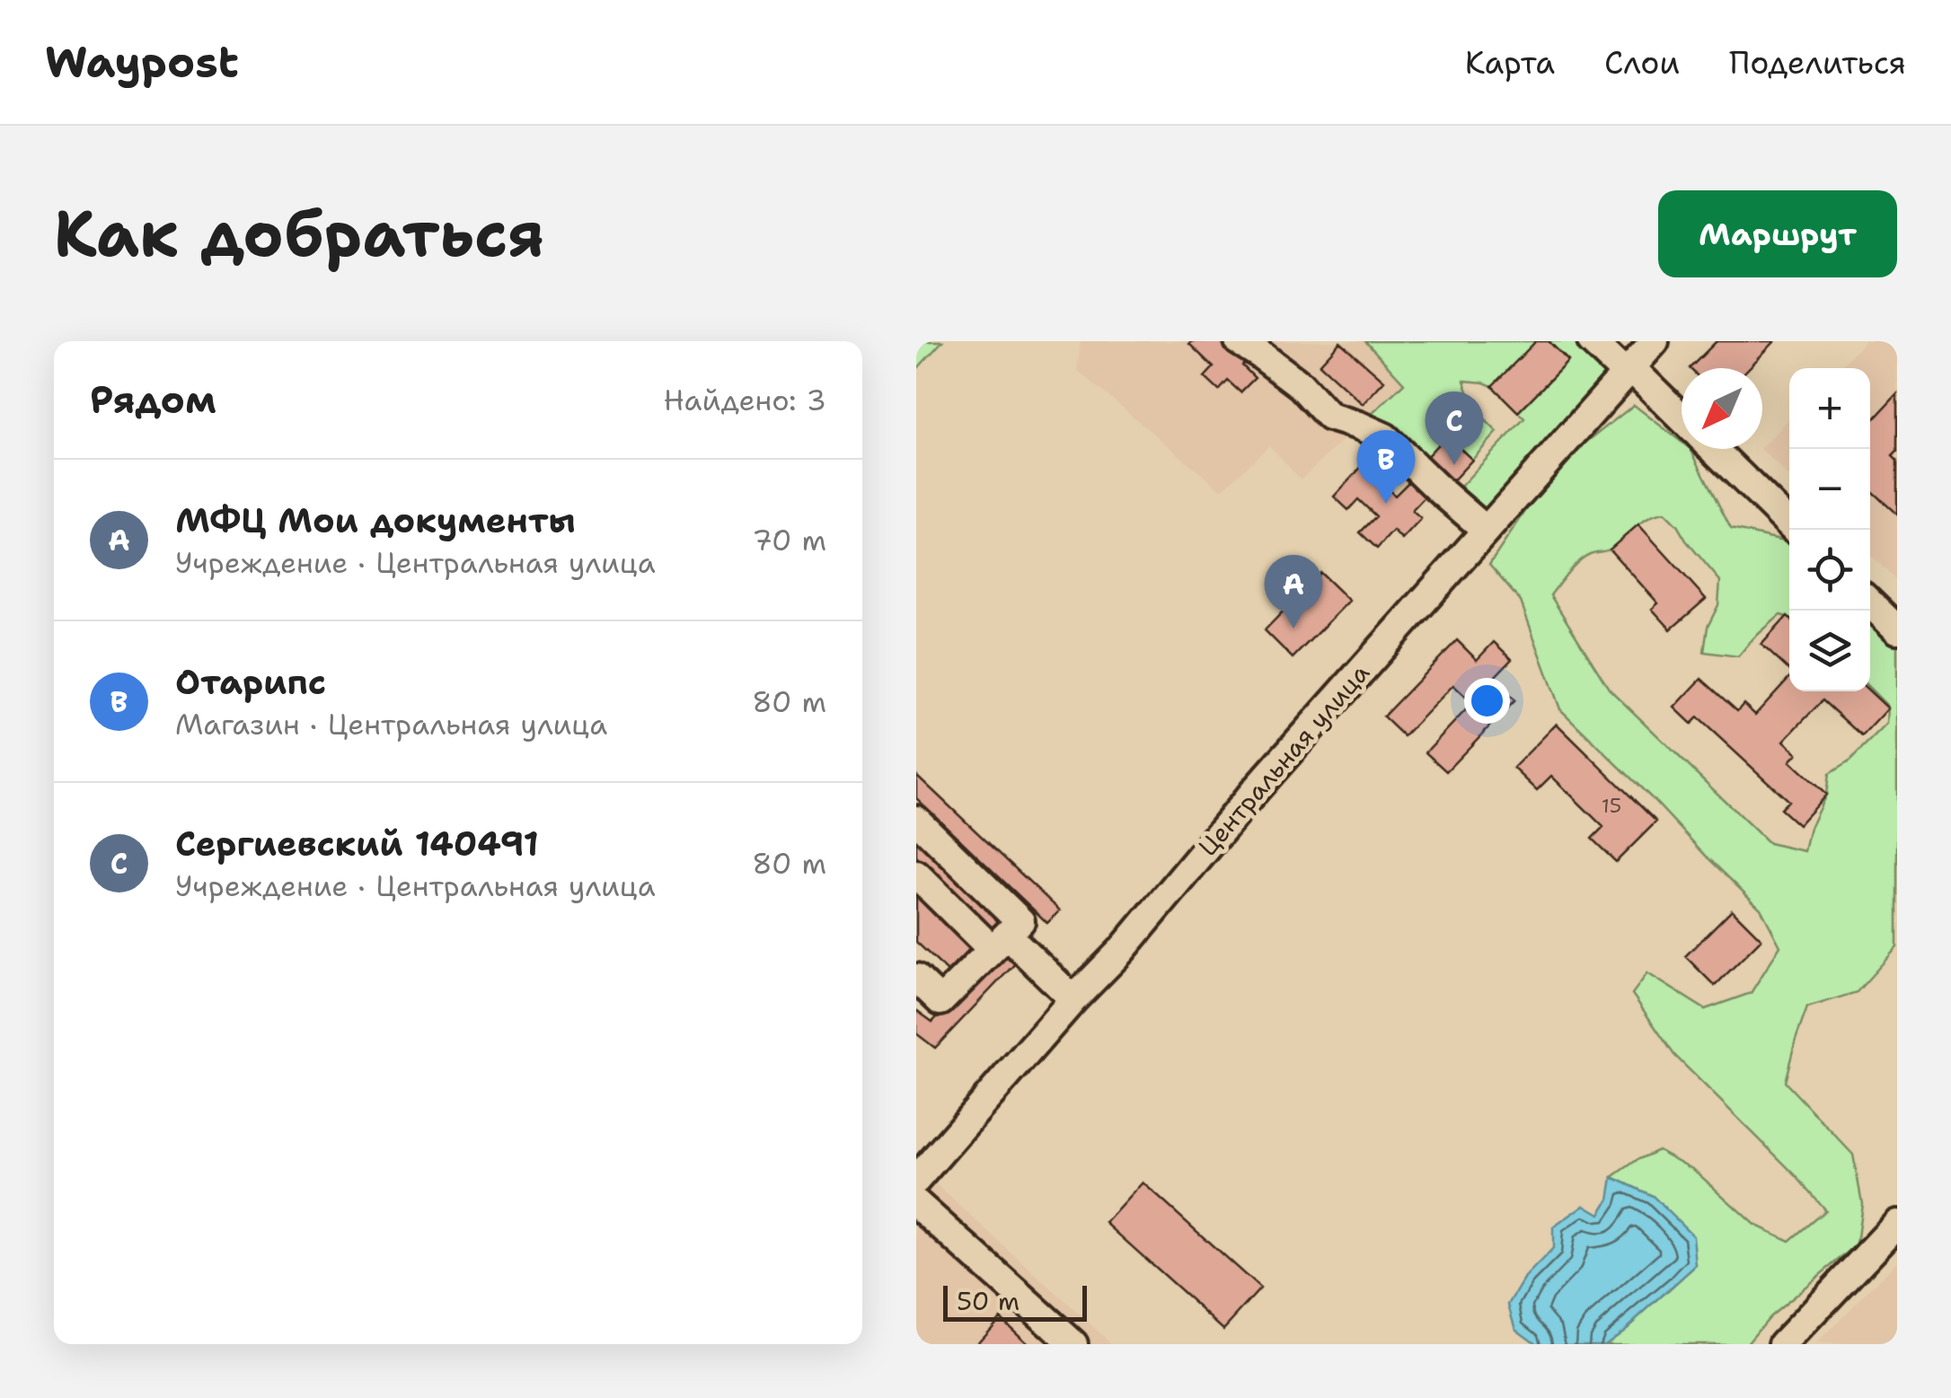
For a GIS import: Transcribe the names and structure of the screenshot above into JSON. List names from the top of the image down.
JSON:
{
  "streets": {
    "street": ["Центральная улица"]
  },
  "house_numbers": ["15"],
  "scale_bar": "50 m",
  "north": "bottom left",
  "page": {
    "header": "Waypost",
    "nav": ["Карта", "Слои", "Поделиться"],
    "buttons": "Маршрут",
    "title": "Как добраться",
    "heading": ["Рядом", "Найдено: 3"],
    "map_buttons": ["+", "−"],
    "pins": ["C", "B", "A"],
    "list": [
      {
        "mark": "A",
        "name": "МФЦ Мои документы",
        "note": "Учреждение · Центральная улица",
        "value": "70 m"
      },
      {
        "mark": "B",
        "name": "Отарипс",
        "note": "Магазин · Центральная улица",
        "value": "80 m"
      },
      {
        "mark": "C",
        "name": "Сергиевский 140491",
        "note": "Учреждение · Центральная улица",
        "value": "80 m"
      }
    ],
    "scale": "50 m"
  }
}
